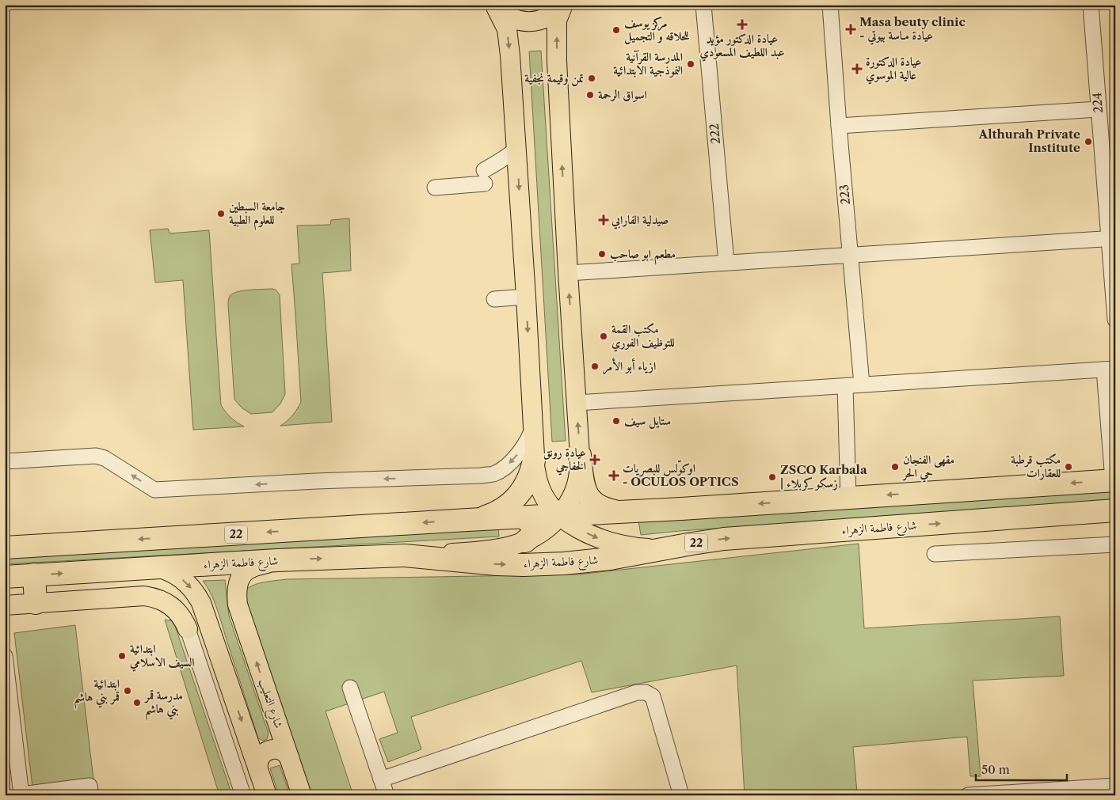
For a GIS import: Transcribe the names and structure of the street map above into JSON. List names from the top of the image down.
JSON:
{
  "streets": {
    "highway": ["شارع فاطمة الزهراء", "22"],
    "main road": ["شارع التعليب"],
    "street": ["224", "222", "223"]
  },
  "crossings": [
    ["شارع فاطمة الزهراء", "شارع التعليب"]
  ],
  "one_way": ["شارع التعليب"],
  "places": {
    "health": [
      "عيادة الدكتور مؤيد عبد اللطيف المسعودي",
      "Masa beuty clinic - عيادة مـاسة بيوتي",
      "عيادة الدكتورة عالية الموسوي",
      "صيدلية الفارابي",
      "عيادة رونق الخفاجي",
      "اوكوّلس للبصريات - OCULOS OPTICS"
    ],
    "other": [
      "مركز يوسف للحلاقه و التجميل",
      "المدرسة القرآنية النموذجية الابتدائية",
      "تمن وقيمة نجفية",
      "اسواق الرحمة",
      "Althurah Private Institute",
      "جامعة السبطين للعلوم الطبية",
      "مطعم ابو صاحب",
      "مكتب القمة للتوظيف الفوري",
      "ازياء أبو الأمر",
      "ستايل سيف",
      "مقهى الفنجان حي الحر",
      "مكتب قرطبة للعقارات",
      "ZSCO Karbala | زسكو كربلاء",
      "ابتدائية السيف الاسلامي",
      "ابتدائية قمر بني هاشم",
      "مدرسة قمر بني هاشم"
    ]
  },
  "scale_bar": "50 m"
}
